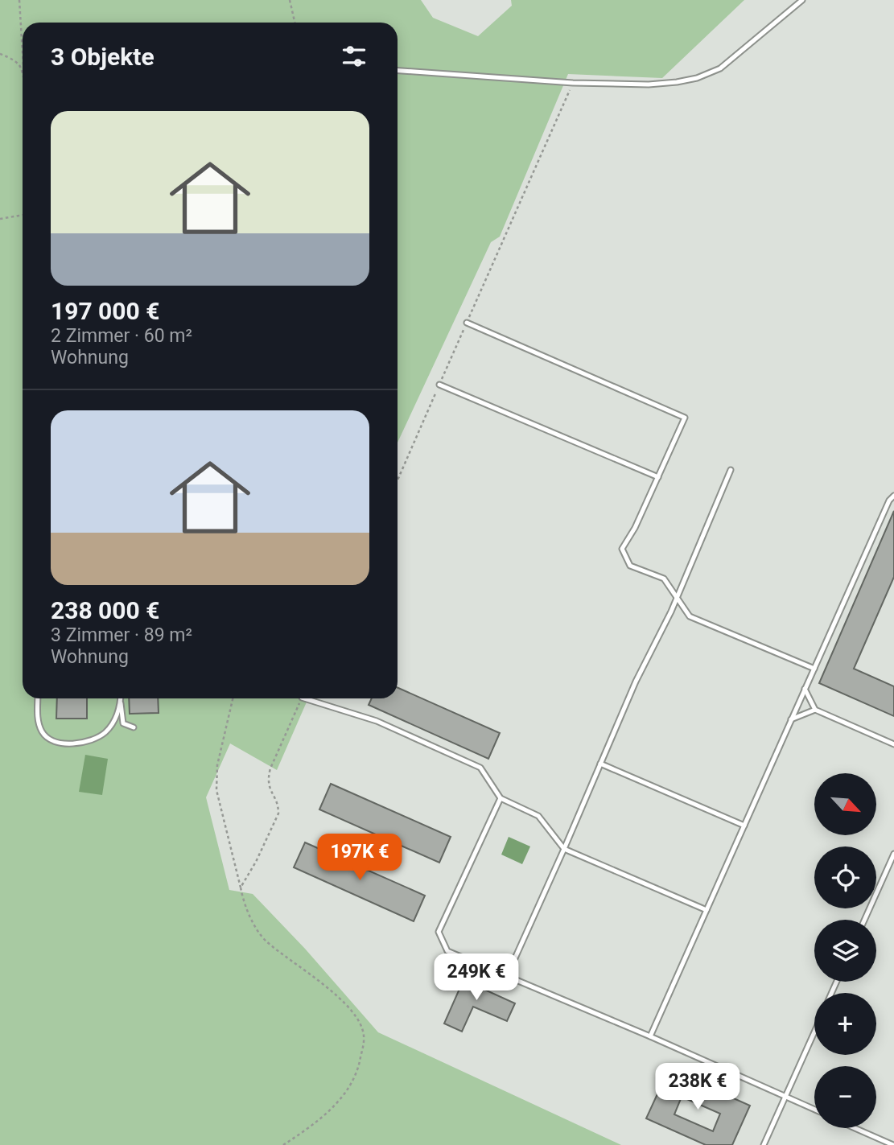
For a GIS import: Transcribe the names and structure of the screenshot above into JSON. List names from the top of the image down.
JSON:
{
  "north": "bottom right",
  "page": {
    "heading": "3 Objekte",
    "list": [
      {
        "name": "197 000 €",
        "note": "2 Zimmer · 60 m² · Wohnung"
      },
      {
        "name": "238 000 €",
        "note": "3 Zimmer · 89 m² · Wohnung"
      }
    ],
    "map_buttons": ["+", "−"],
    "price": ["197K €", "249K €", "238K €"]
  }
}
